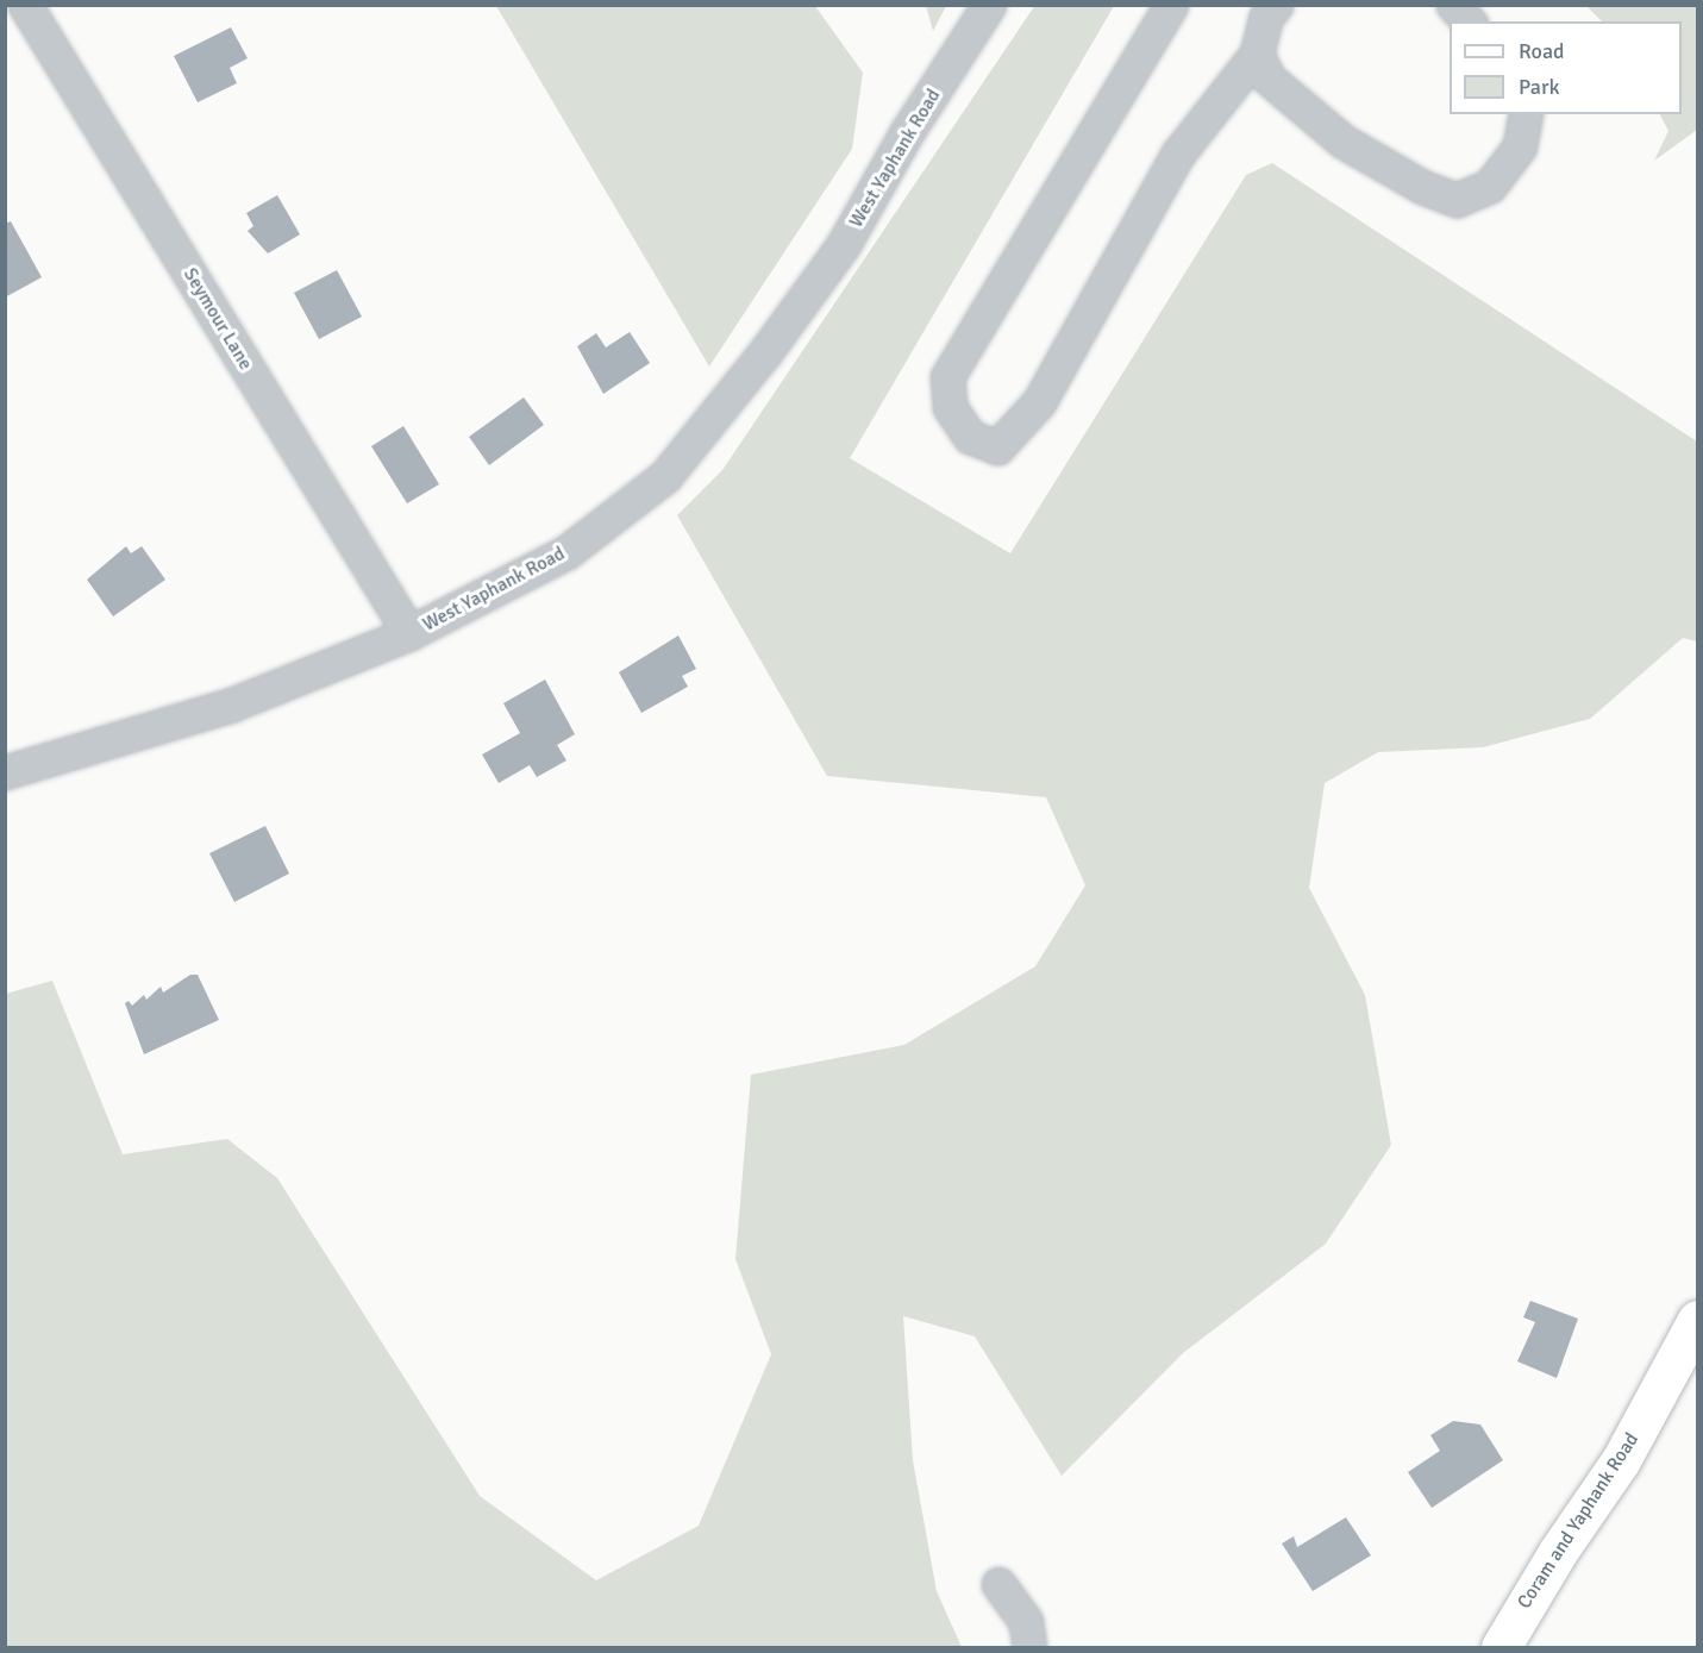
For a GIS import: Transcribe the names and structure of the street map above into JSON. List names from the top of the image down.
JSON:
{
  "streets": {
    "main road": ["Coram and Yaphank Road"],
    "street": ["West Yaphank Road", "Seymour Lane"]
  },
  "crossings": [
    ["West Yaphank Road", "Seymour Lane"]
  ],
  "legend": ["Road", "Park"]
}
